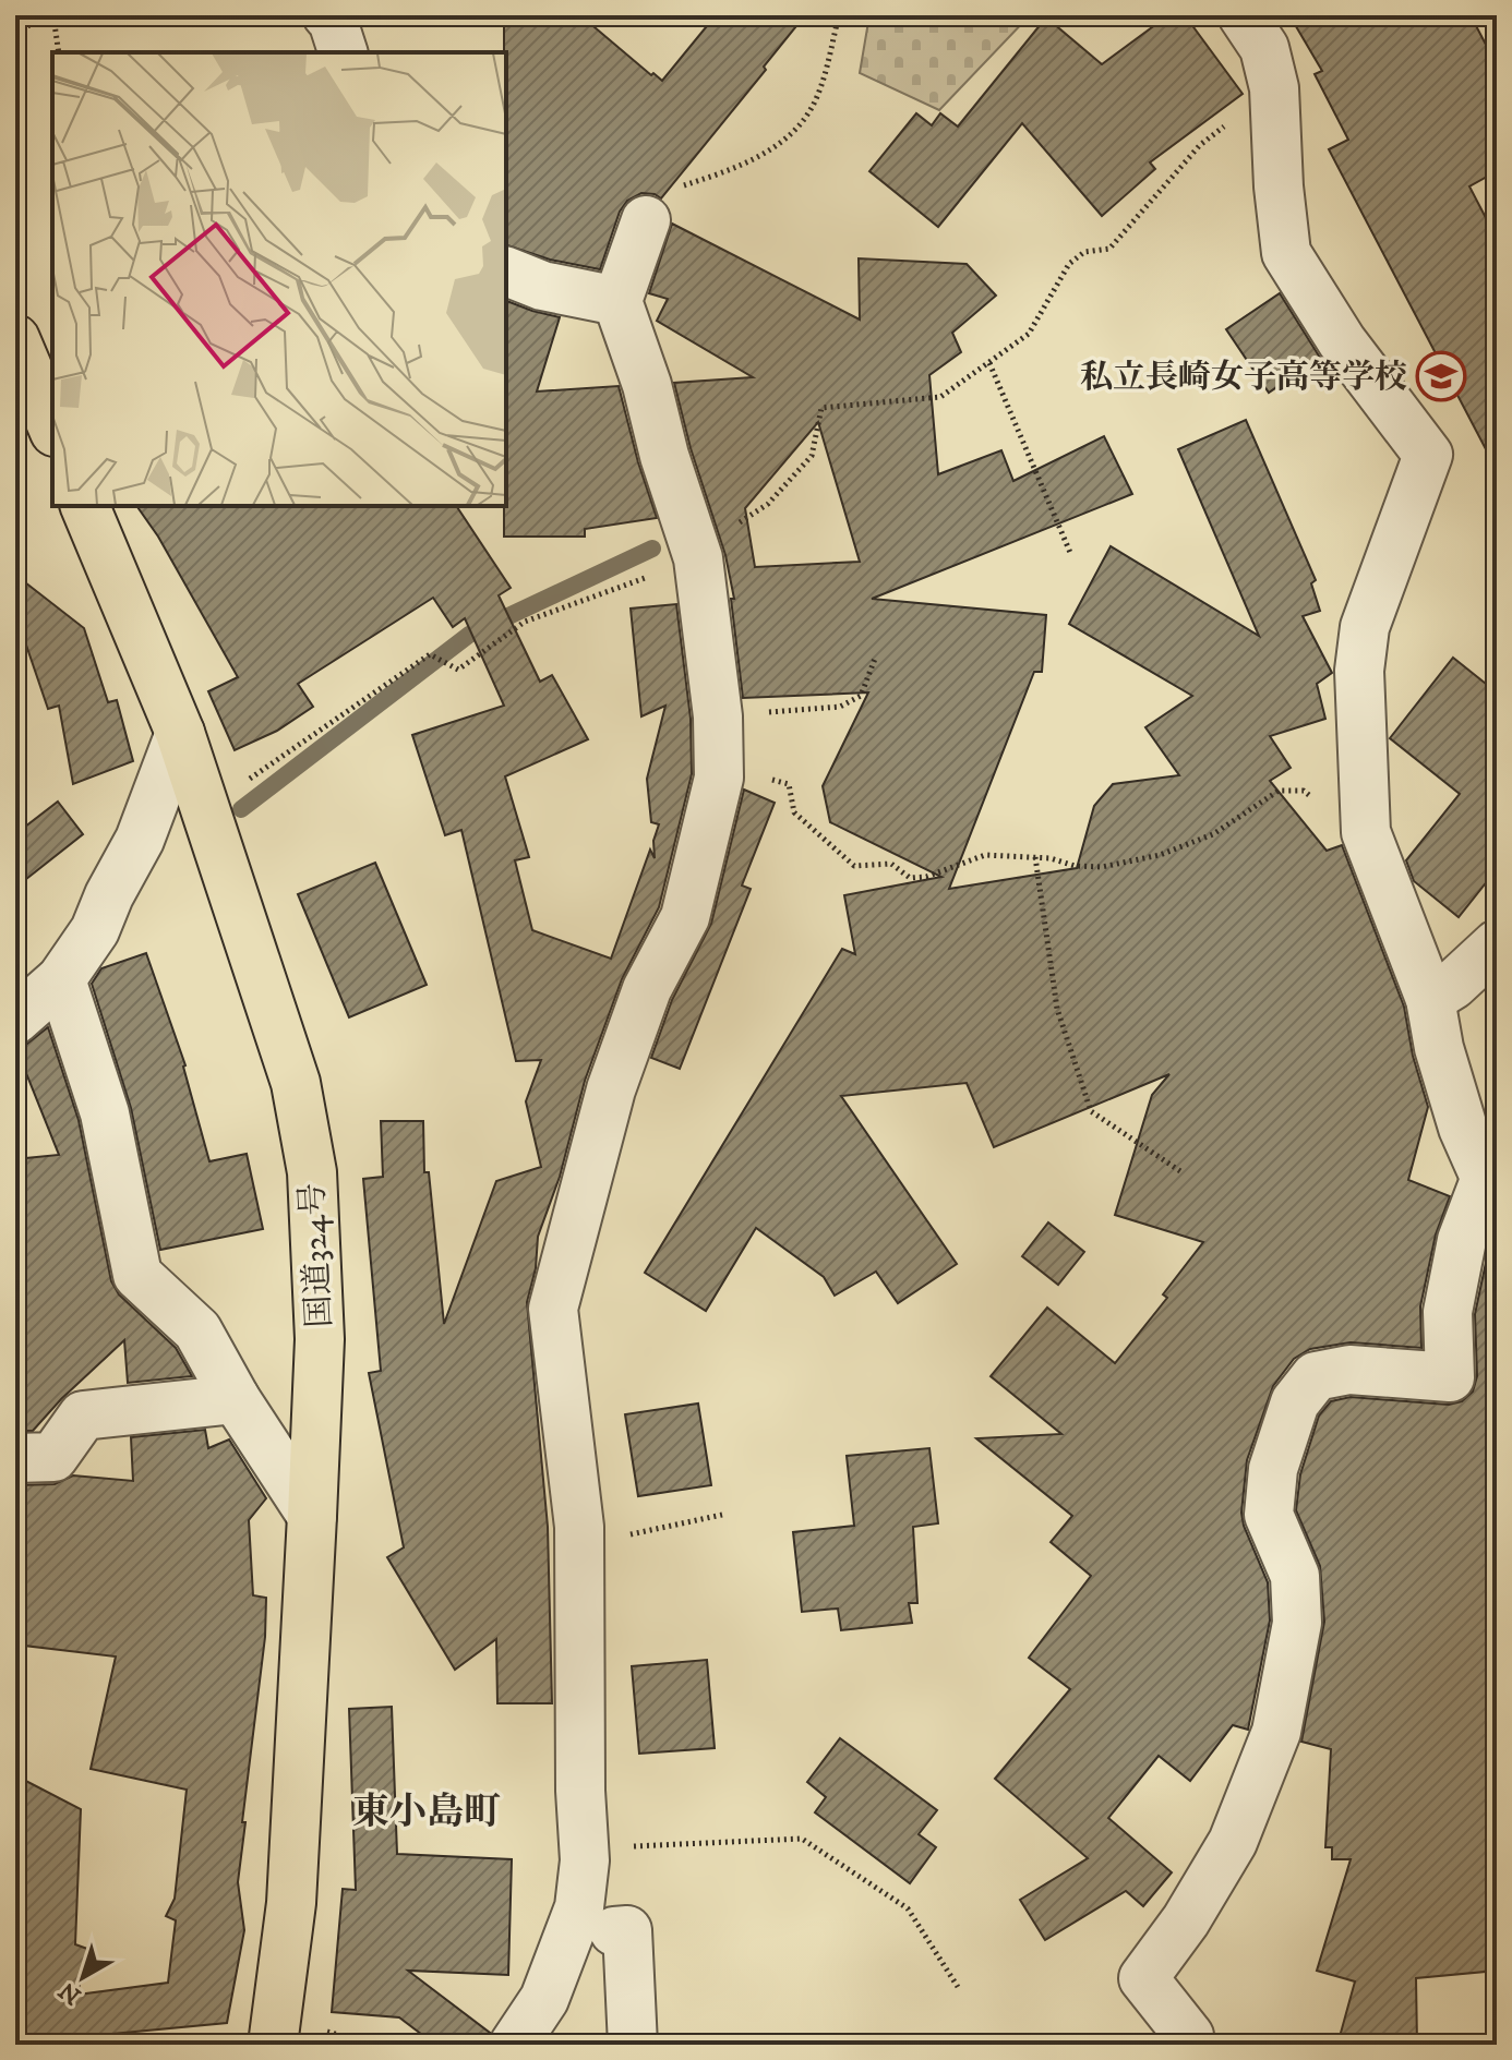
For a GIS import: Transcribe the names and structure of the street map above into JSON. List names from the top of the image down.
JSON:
{
  "streets": {
    "highway": ["国道324号"]
  },
  "districts": ["東小島町"],
  "places": {
    "school or university": ["私立長崎女子高等学校"]
  },
  "north": "bottom left"
}
